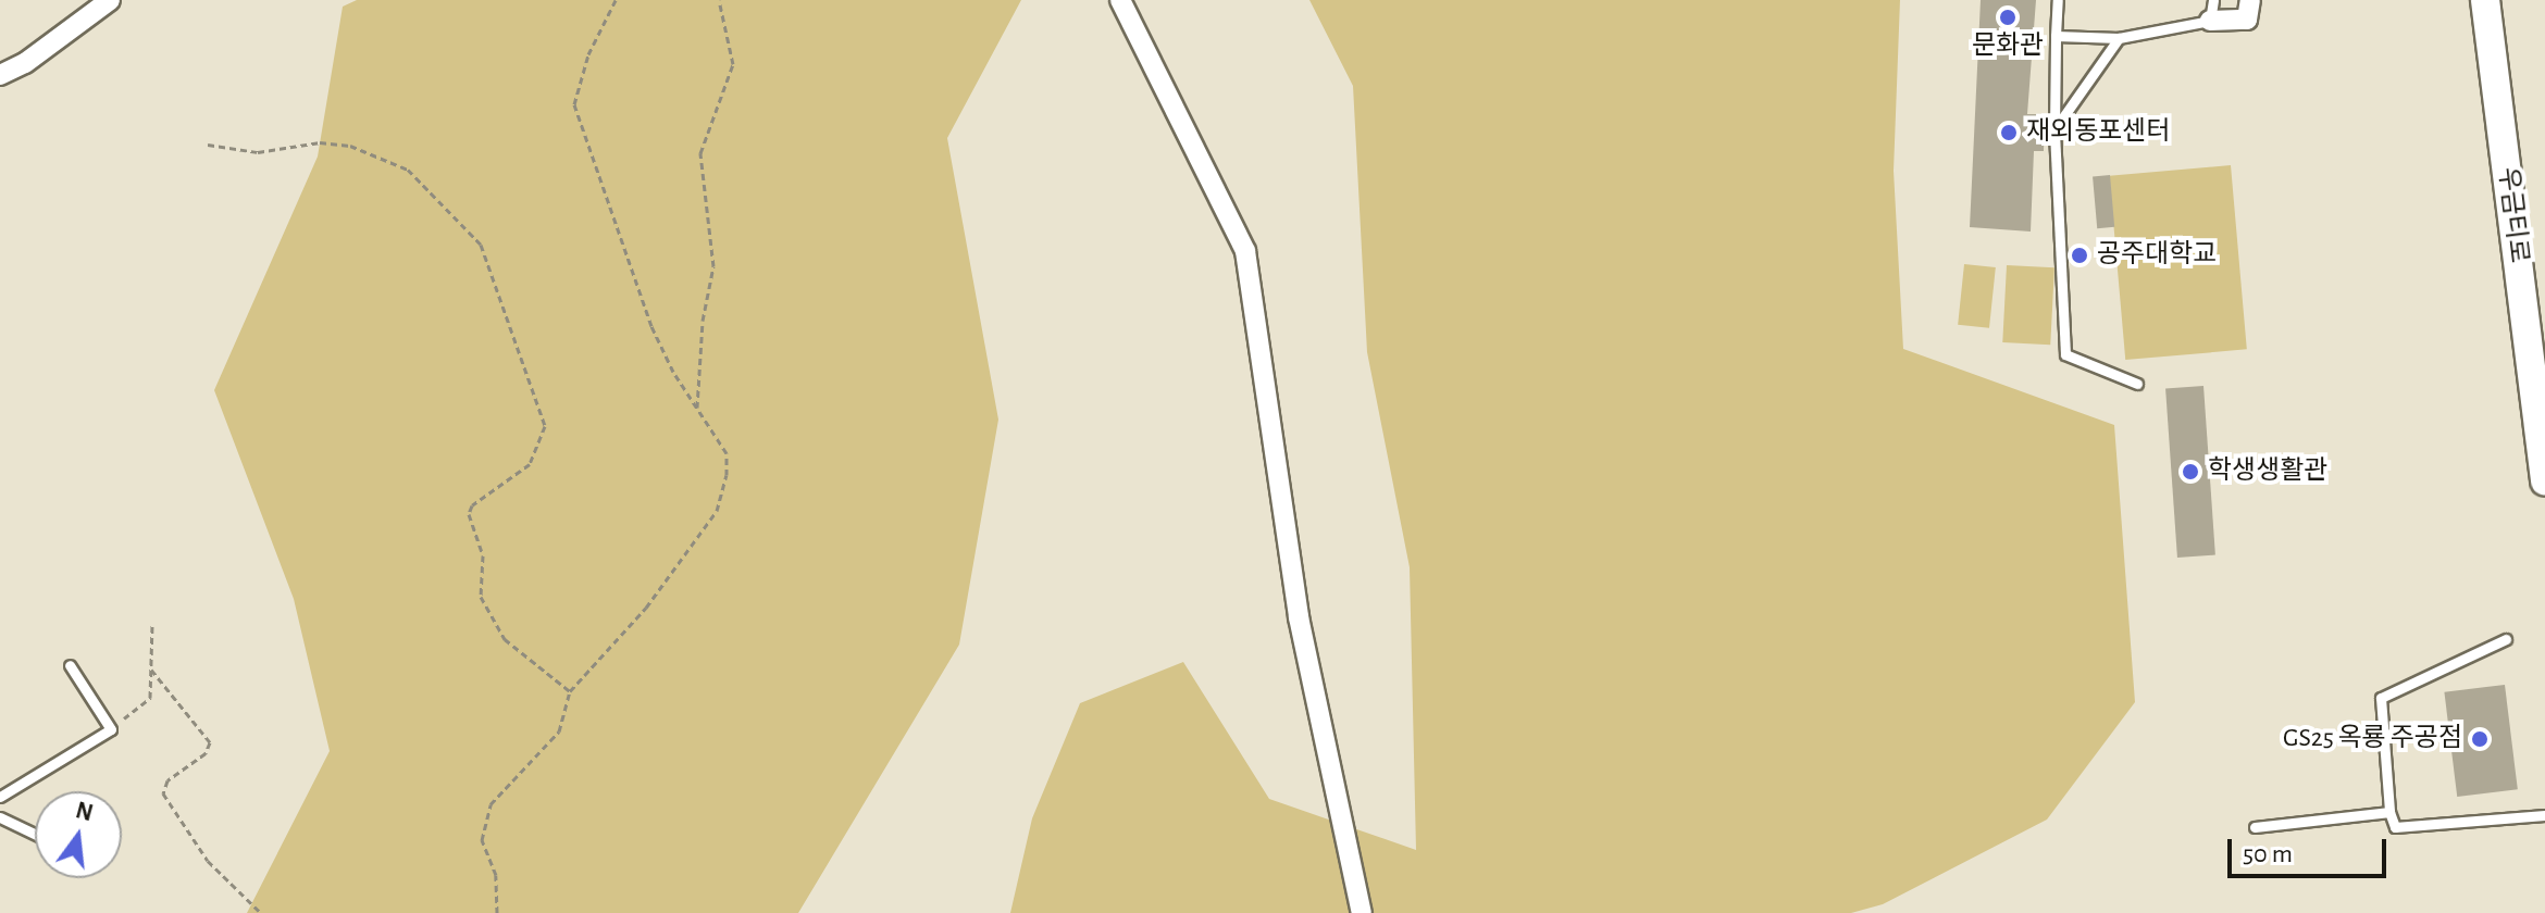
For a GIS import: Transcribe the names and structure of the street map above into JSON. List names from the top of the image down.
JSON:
{
  "streets": {
    "main road": ["우금티로"]
  },
  "places": [
    "문화관",
    "재외동포센터",
    "공주대학교",
    "학생생활관",
    "GS25 옥룡 주공점"
  ],
  "scale_bar": "50 m",
  "north": "top"
}
